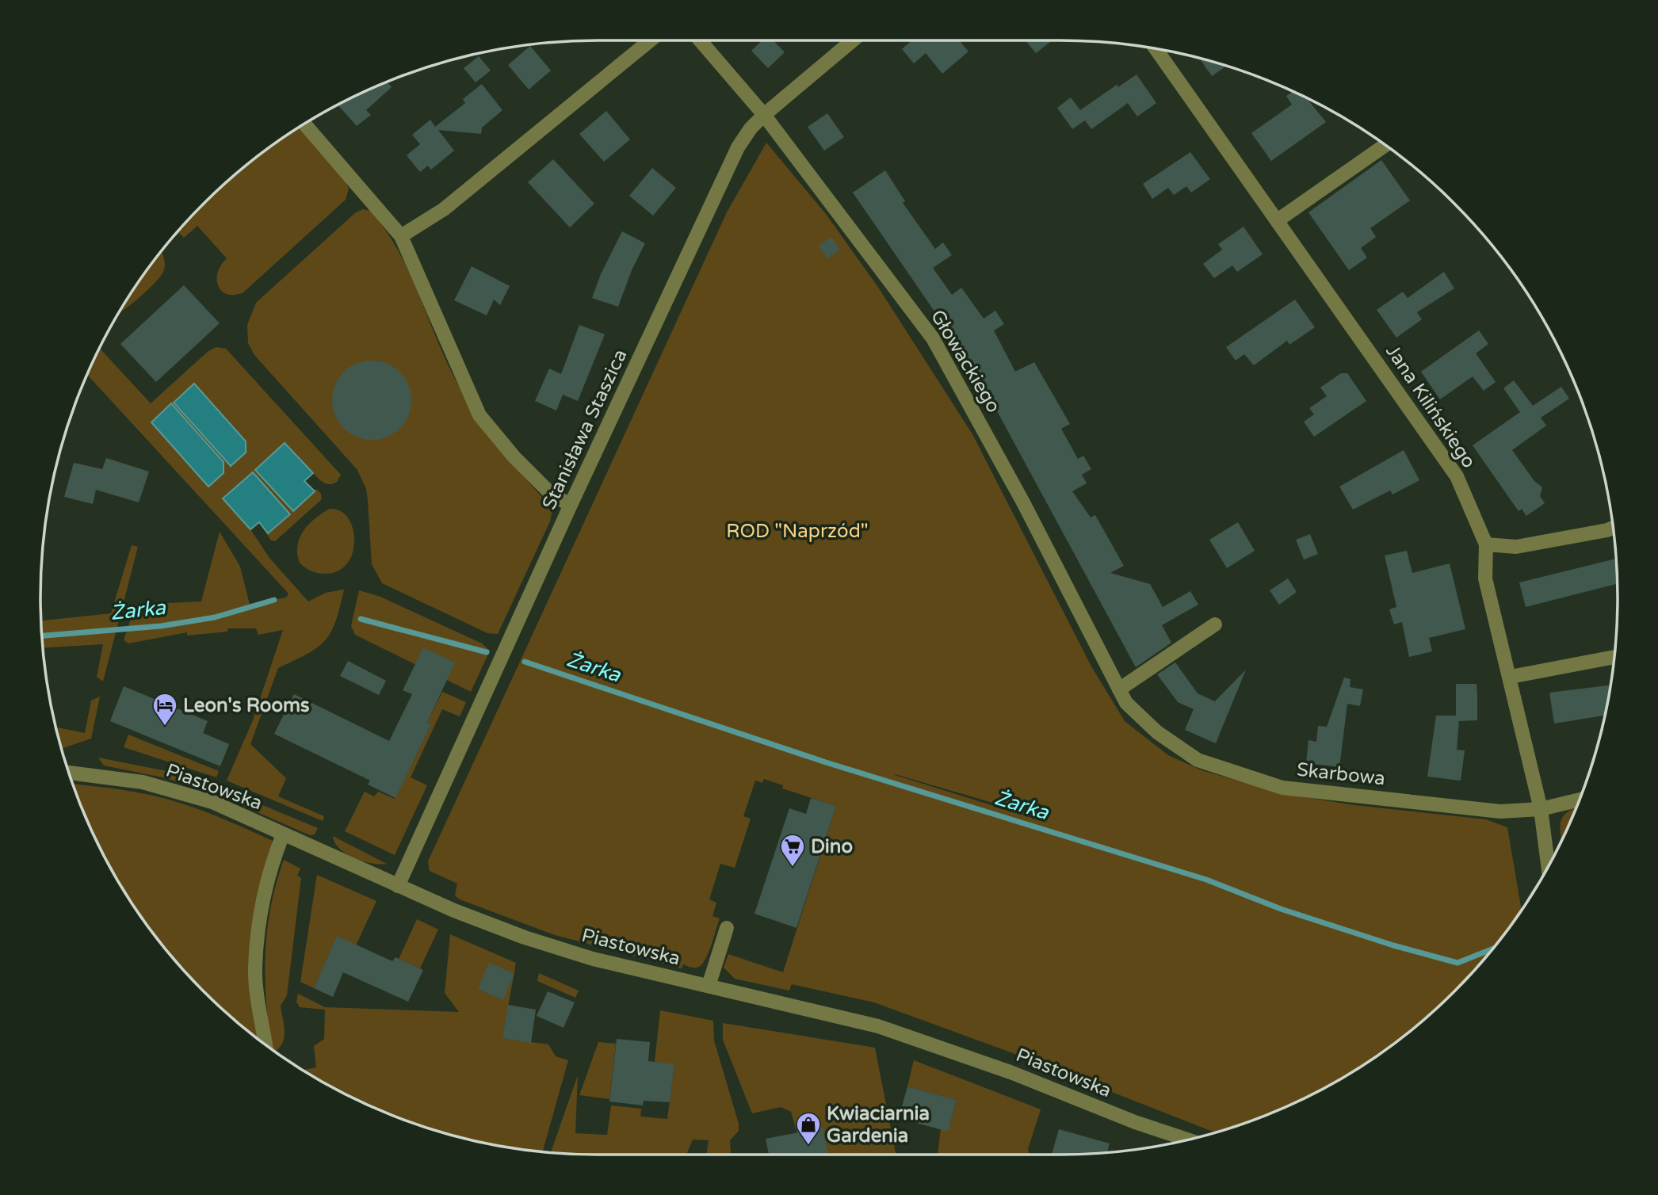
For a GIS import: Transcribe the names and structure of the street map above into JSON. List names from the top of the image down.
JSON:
{
  "streets": {
    "street": [
      "Głowackiego",
      "Jana Kilińskiego",
      "Stanisława Staszica",
      "Skarbowa",
      "Piastowska"
    ]
  },
  "crossings": [
    ["Głowackiego", "Stanisława Staszica"],
    ["Głowackiego", "Skarbowa"],
    ["Jana Kilińskiego", "Skarbowa"],
    ["Stanisława Staszica", "Piastowska"]
  ],
  "water": ["Żarka"],
  "parks": ["ROD \"Naprzód\""],
  "places": {
    "hotel": ["Leon's Rooms"],
    "supermarket": ["Dino"],
    "shop": ["Kwiaciarnia Gardenia"]
  }
}
